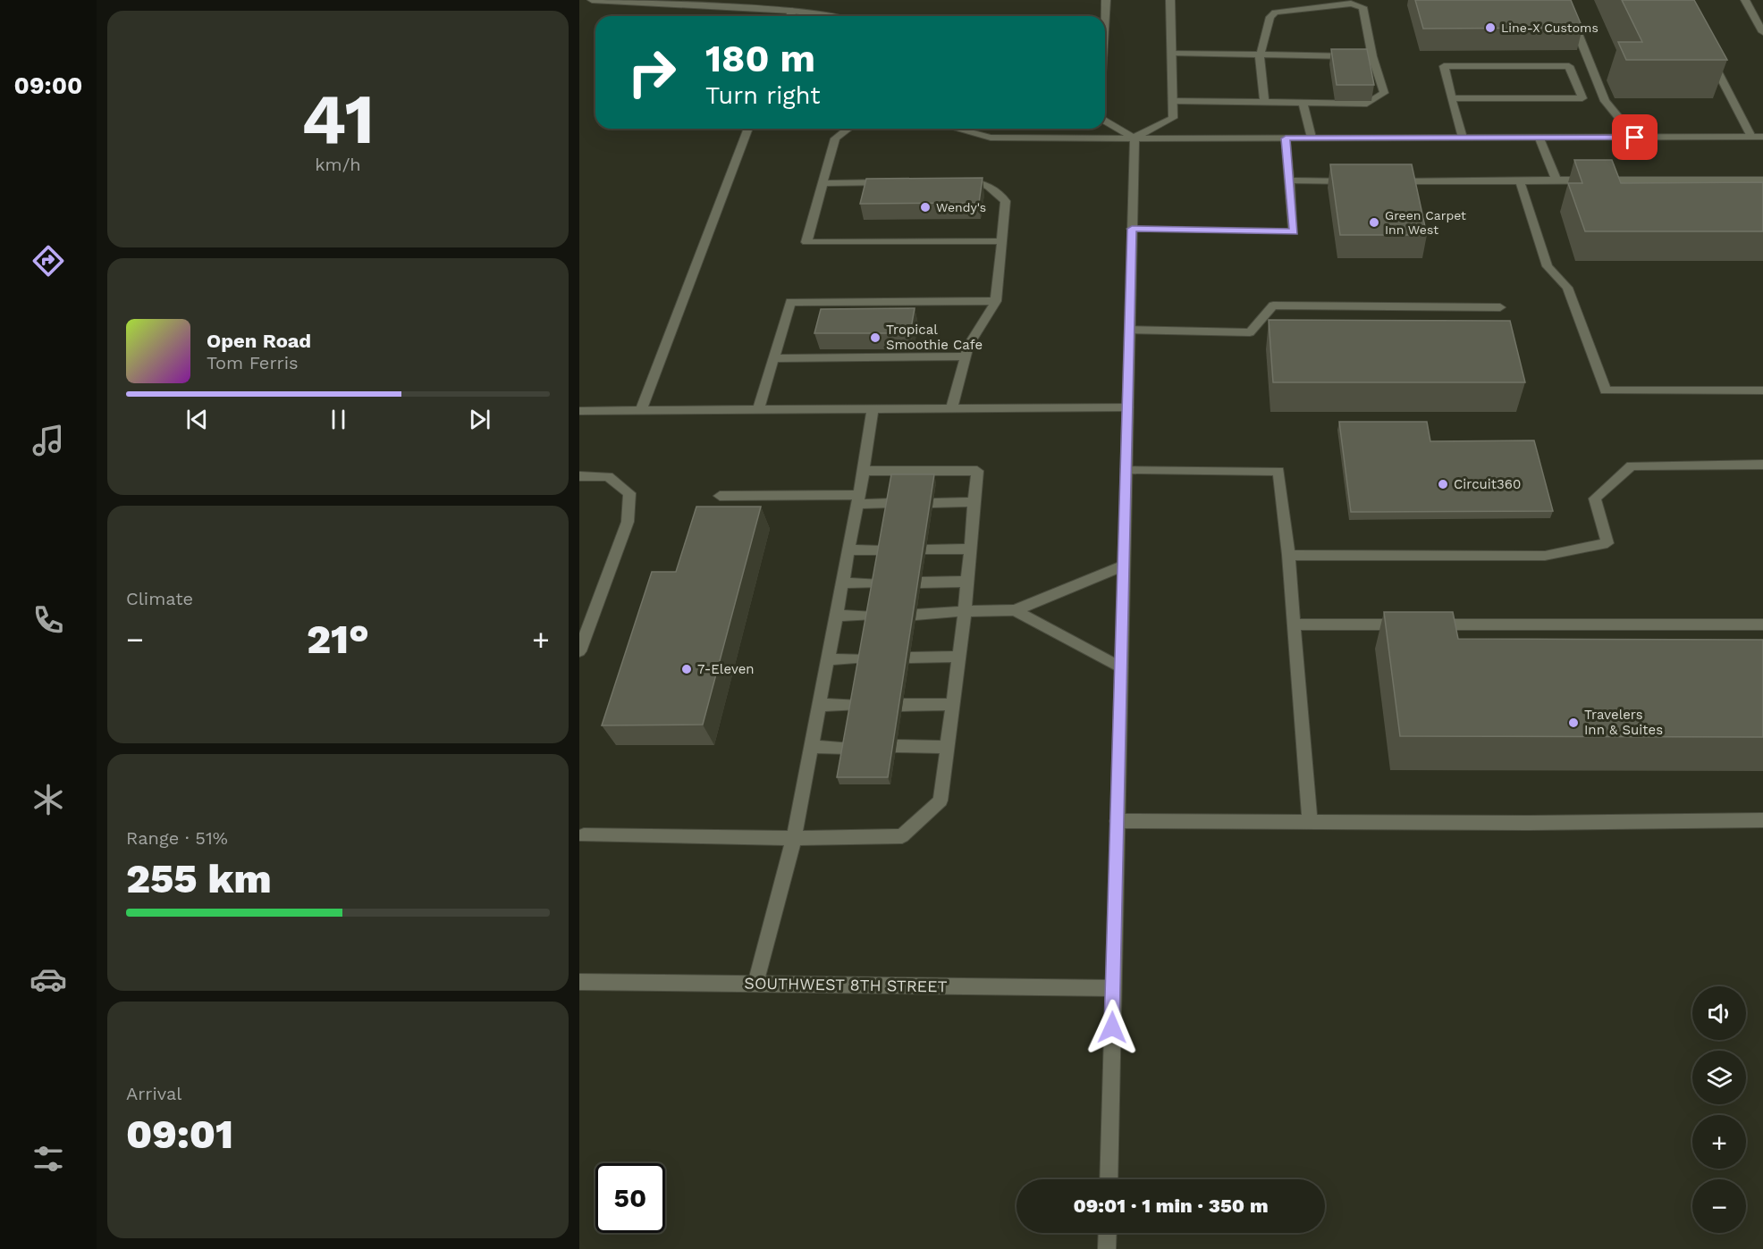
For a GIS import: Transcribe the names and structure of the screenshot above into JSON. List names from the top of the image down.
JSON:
{
  "streets": {
    "main road": ["SOUTHWEST 8TH STREET"]
  },
  "places": [
    "Line-X Customs",
    "Wendy's",
    "Green Carpet Inn West",
    "Tropical Smoothie Cafe",
    "Circuit360",
    "7-Eleven",
    "Travelers Inn & Suites"
  ],
  "page": {
    "tabs": "09:00",
    "tile": [
      ["41", "km/h"],
      "Climate",
      ["Range · 51%", "255 km"],
      ["Arrival", "09:01"]
    ],
    "turn": ["180 m", "Turn right"],
    "song": ["Open Road", "Tom Ferris"],
    "heat": ["−", "21°", "+"],
    "map_buttons": ["+", "−"],
    "limit": "50",
    "trip": "09:01 · 1 min · 350 m"
  }
}
